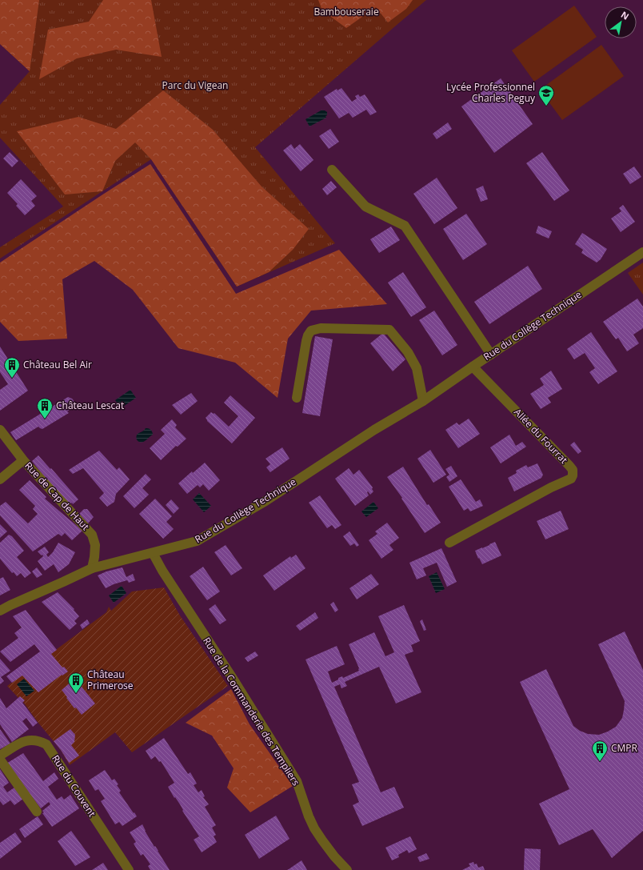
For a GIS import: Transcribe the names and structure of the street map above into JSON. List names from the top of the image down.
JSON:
{
  "streets": {
    "street": [
      "Rue du Collège Technique",
      "Allée du Fourrat",
      "Rue de Cap de Haut",
      "Rue de la Commanderie des Templiers",
      "Rue du Couvent"
    ]
  },
  "crossings": [
    ["Rue du Collège Technique", "Allée du Fourrat"],
    ["Rue du Collège Technique", "Rue de Cap de Haut"],
    ["Rue du Collège Technique", "Rue de la Commanderie des Templiers"]
  ],
  "parks": ["Bambouseraie", "Parc du Vigean"],
  "places": {
    "school or university": ["Lycée Professionnel Charles Peguy"],
    "building": [
      "Château Bel Air",
      "Château Lescat",
      "Château Primerose",
      "CMPR"
    ]
  },
  "north": "top right"
}
